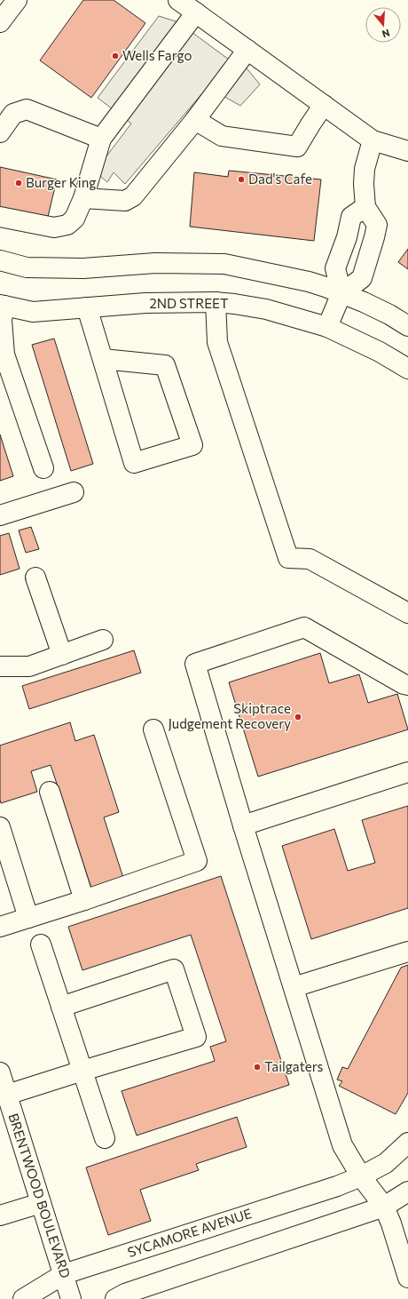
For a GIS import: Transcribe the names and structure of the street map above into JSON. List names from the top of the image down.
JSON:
{
  "streets": {
    "street": ["2ND STREET", "BRENTWOOD BOULEVARD", "SYCAMORE AVENUE"]
  },
  "crossings": [
    ["BRENTWOOD BOULEVARD", "SYCAMORE AVENUE"]
  ],
  "places": [
    "Wells Fargo",
    "Dad's Cafe",
    "Burger King",
    "Skiptrace Judgement Recovery",
    "Tailgaters"
  ],
  "north": "bottom"
}
